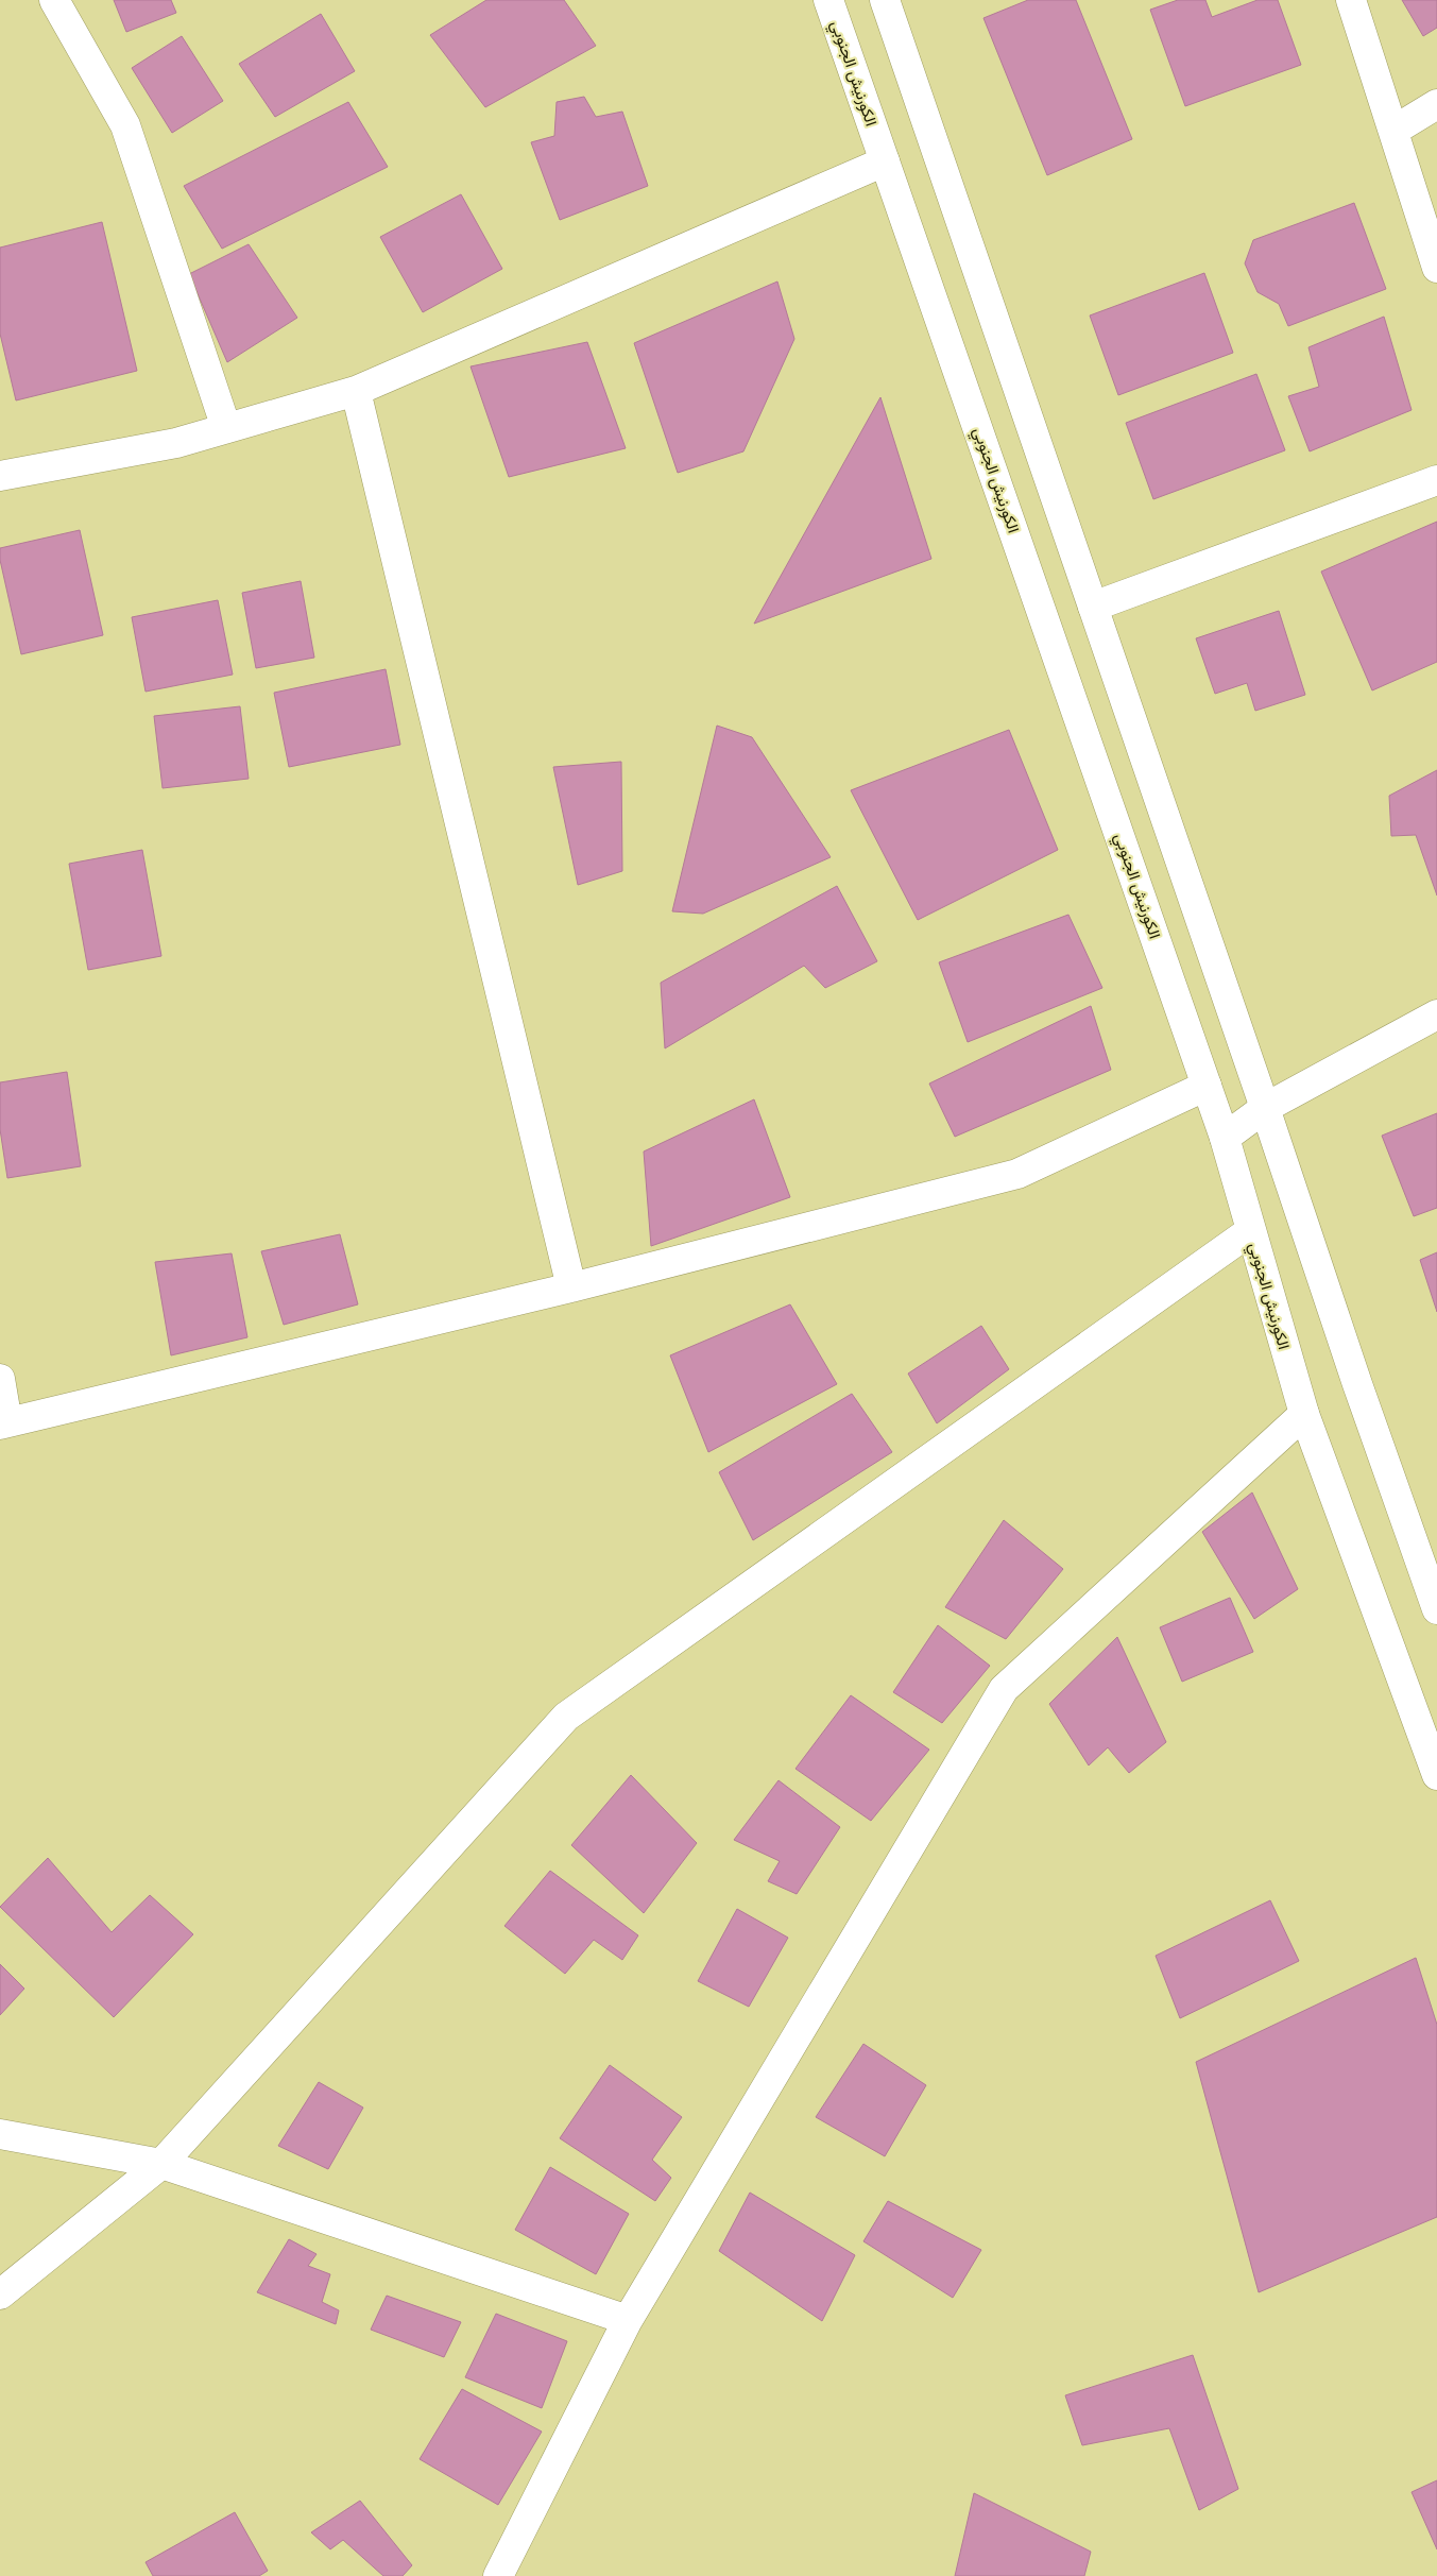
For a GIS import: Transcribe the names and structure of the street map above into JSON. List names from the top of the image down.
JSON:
{
  "streets": {
    "street": ["الكورنيش الجنوبي"]
  }
}
